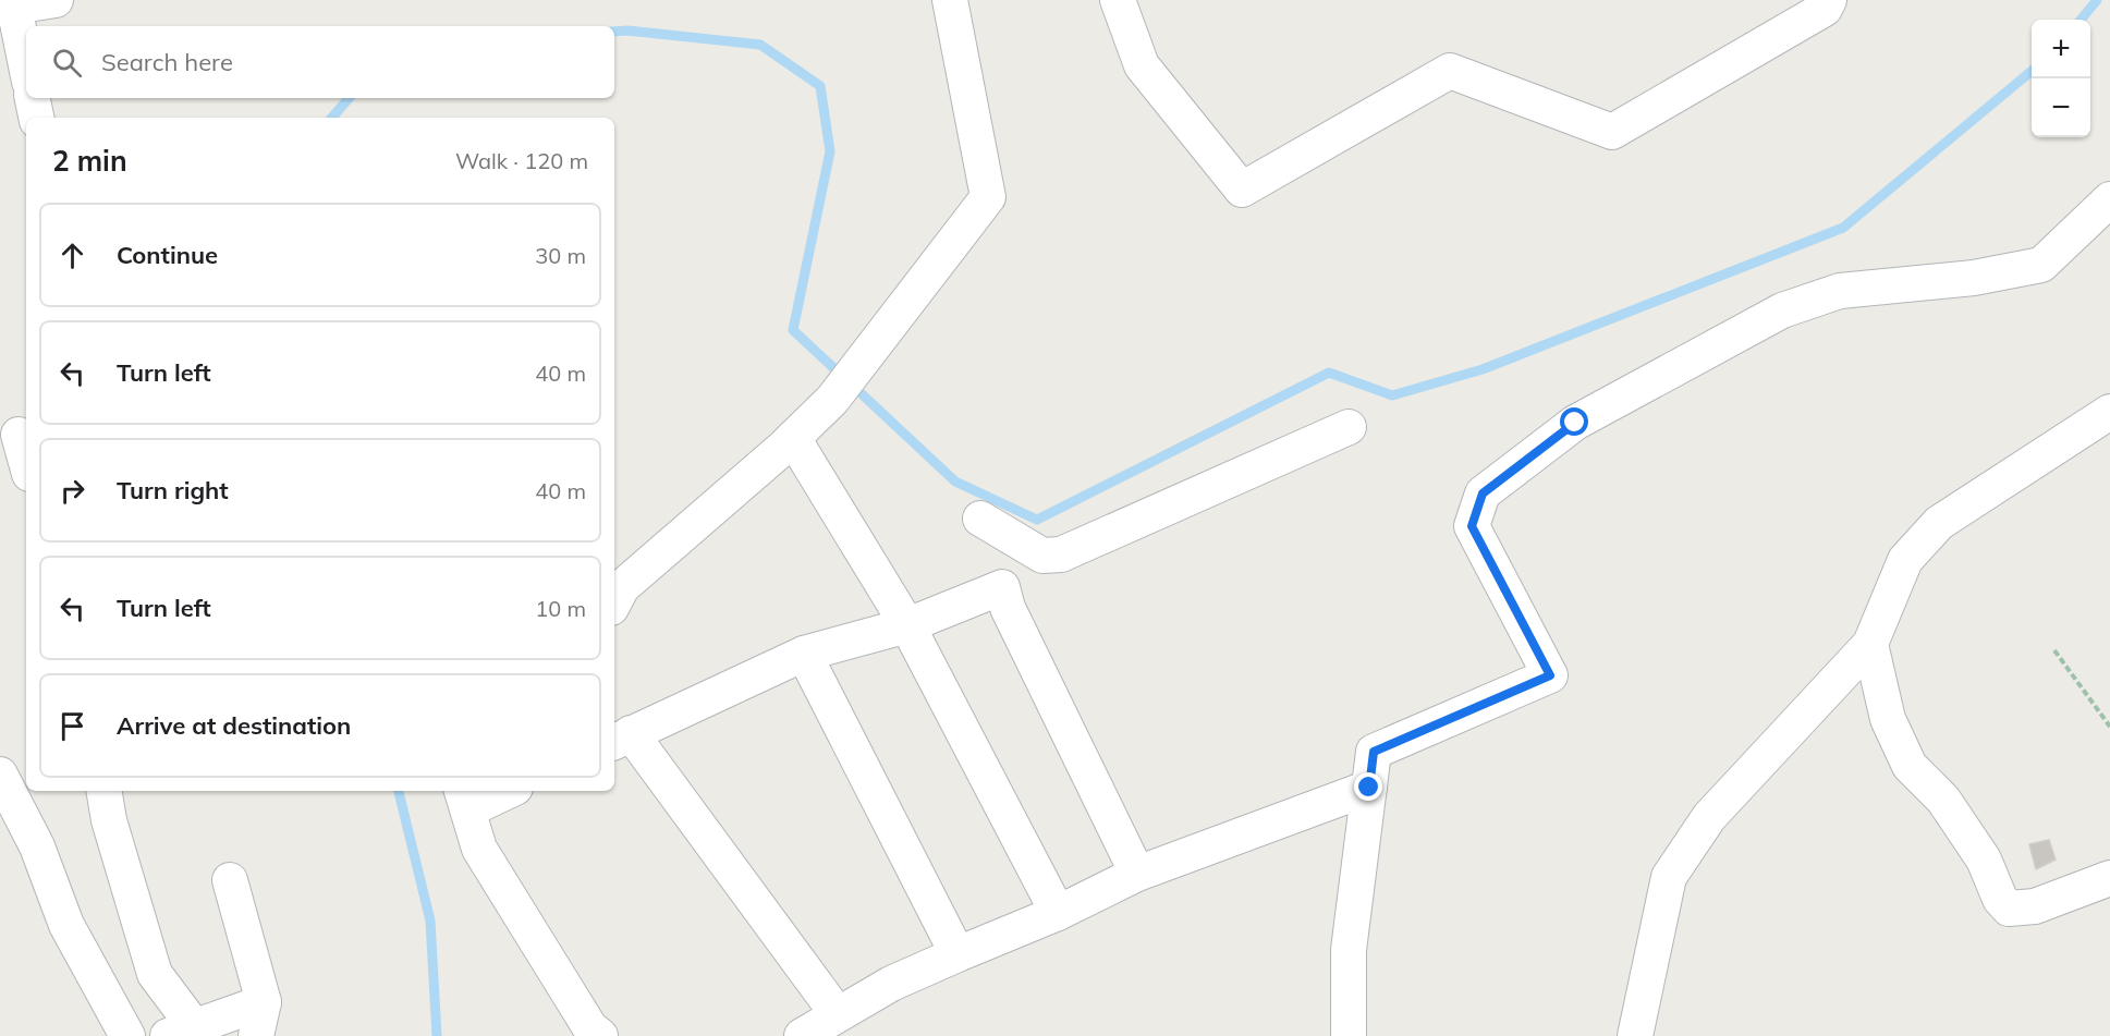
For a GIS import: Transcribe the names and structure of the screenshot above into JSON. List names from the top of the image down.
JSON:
{
  "page": {
    "map_buttons": ["+", "−"],
    "search": "Search here",
    "heading": ["2 min", "Walk · 120 m"],
    "list": [
      ["Continue", "30 m"],
      ["Turn left", "40 m"],
      ["Turn right", "40 m"],
      ["Turn left", "10 m"],
      "Arrive at destination"
    ]
  }
}
